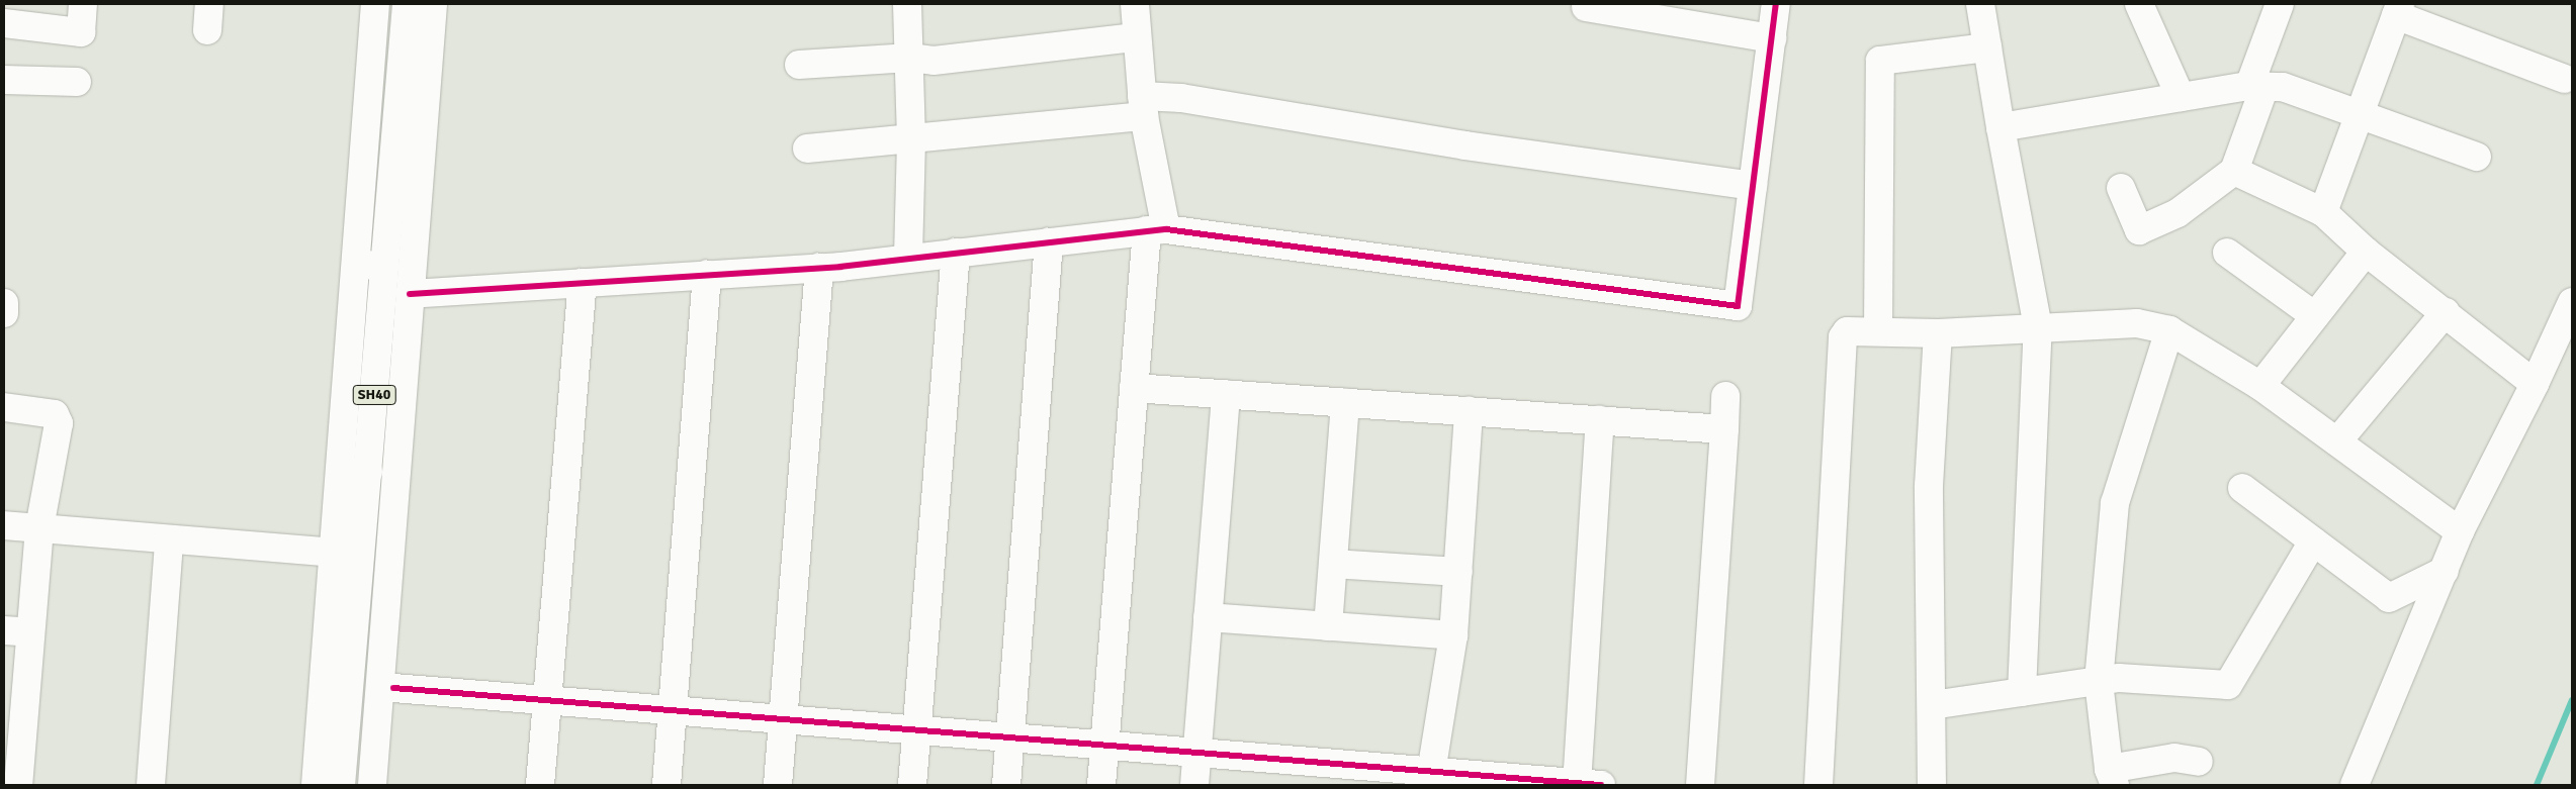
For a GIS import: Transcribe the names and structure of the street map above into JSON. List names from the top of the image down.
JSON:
{
  "streets": {
    "street": ["SH40"]
  }
}
